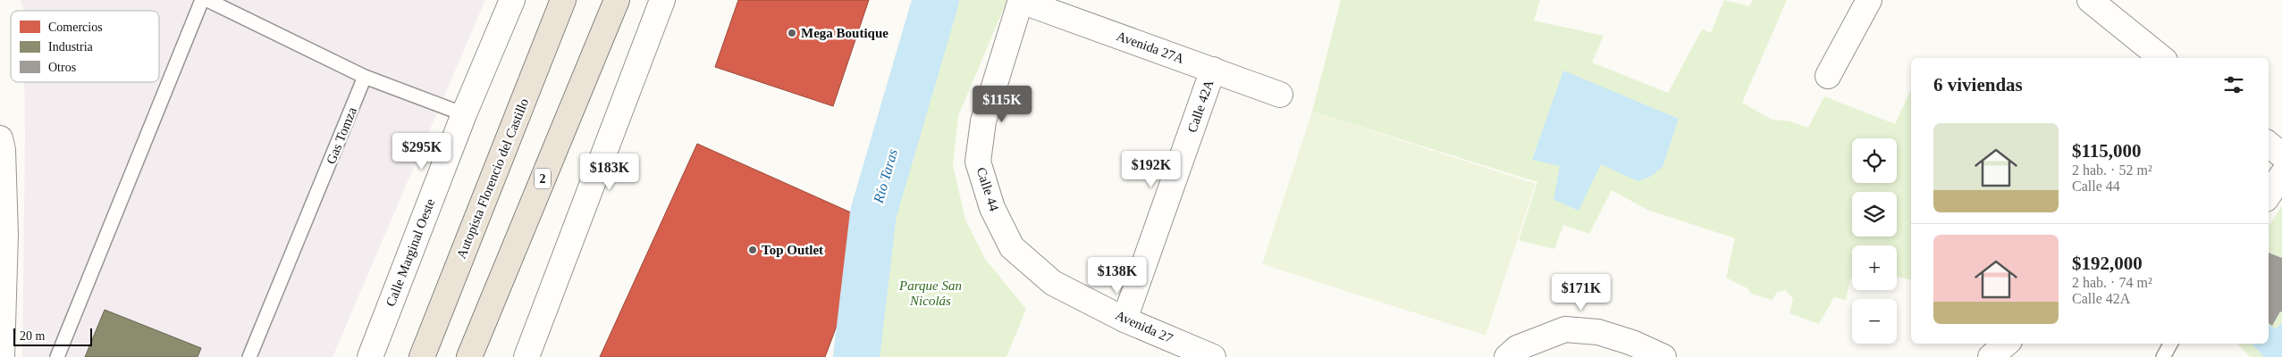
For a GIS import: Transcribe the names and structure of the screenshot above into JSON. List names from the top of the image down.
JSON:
{
  "streets": {
    "highway": ["Autopista Florencio del Castillo", "2"],
    "street": [
      "Avenida 27A",
      "Calle 42A",
      "Calle 44",
      "Calle Marginal Oeste",
      "Avenida 27"
    ],
    "lane": ["Gas Tomza"]
  },
  "crossings": [
    ["Avenida 27A", "Calle 42A"],
    ["Avenida 27A", "Calle 44"],
    ["Calle 42A", "Avenida 27"],
    ["Calle 44", "Avenida 27"]
  ],
  "water": ["Río Taras"],
  "parks": ["Parque San Nicolás"],
  "places": ["Mega Boutique", "Top Outlet"],
  "legend": ["Comercios", "Industria", "Otros"],
  "scale_bar": "20 m",
  "page": {
    "heading": "6 viviendas",
    "price": [
      "$115K",
      "$295K",
      "$192K",
      "$183K",
      "$138K",
      "$171K"
    ],
    "list": [
      {
        "name": "$115,000",
        "note": "2 hab. · 52 m² · Calle 44"
      },
      {
        "name": "$192,000",
        "note": "2 hab. · 74 m² · Calle 42A"
      }
    ],
    "map_buttons": ["+", "−"],
    "scale": "20 m"
  }
}
